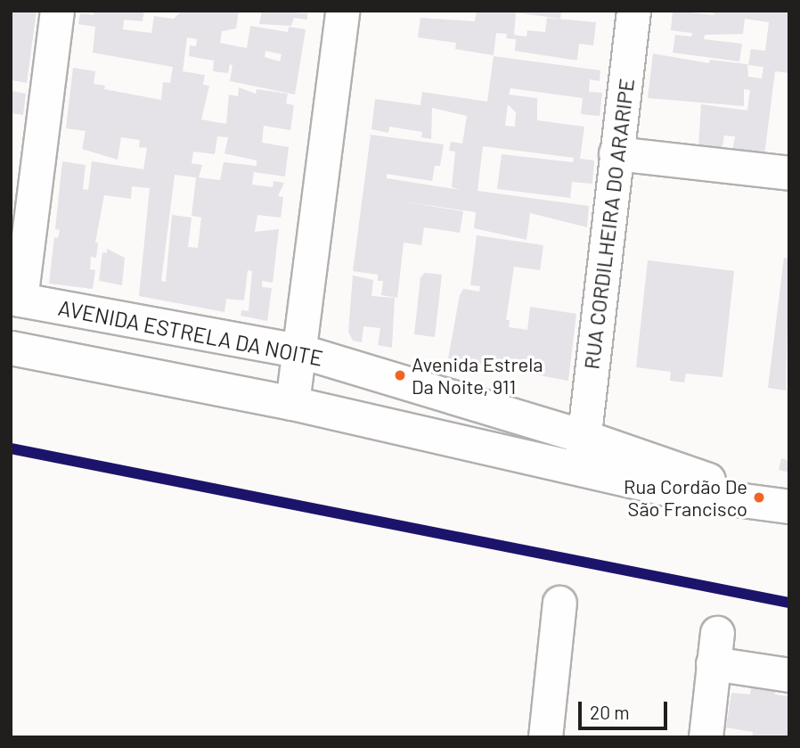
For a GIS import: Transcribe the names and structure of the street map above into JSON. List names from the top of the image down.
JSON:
{
  "streets": {
    "street": ["RUA CORDILHEIRA DO ARARIPE", "AVENIDA ESTRELA DA NOITE"]
  },
  "crossings": [
    ["RUA CORDILHEIRA DO ARARIPE", "AVENIDA ESTRELA DA NOITE"]
  ],
  "places": ["Avenida Estrela Da Noite, 911", "Rua Cordão De São Francisco"],
  "scale_bar": "20 m"
}
